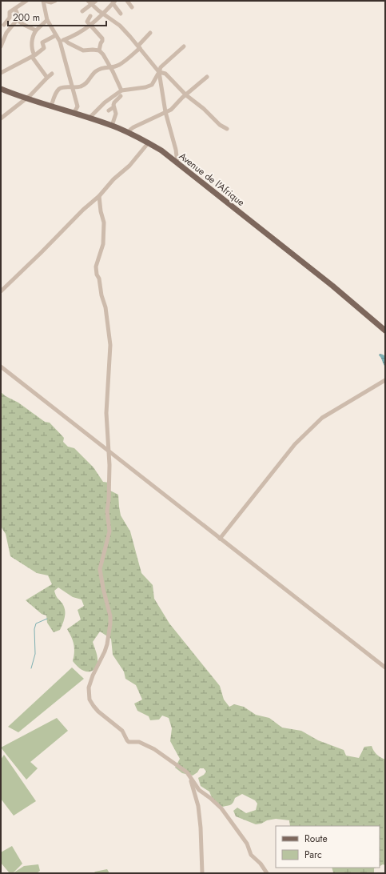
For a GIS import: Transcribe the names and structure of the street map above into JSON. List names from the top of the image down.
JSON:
{
  "streets": {
    "main road": ["Avenue de l'Afrique"]
  },
  "legend": ["Route", "Parc"],
  "scale_bar": "200 m"
}
